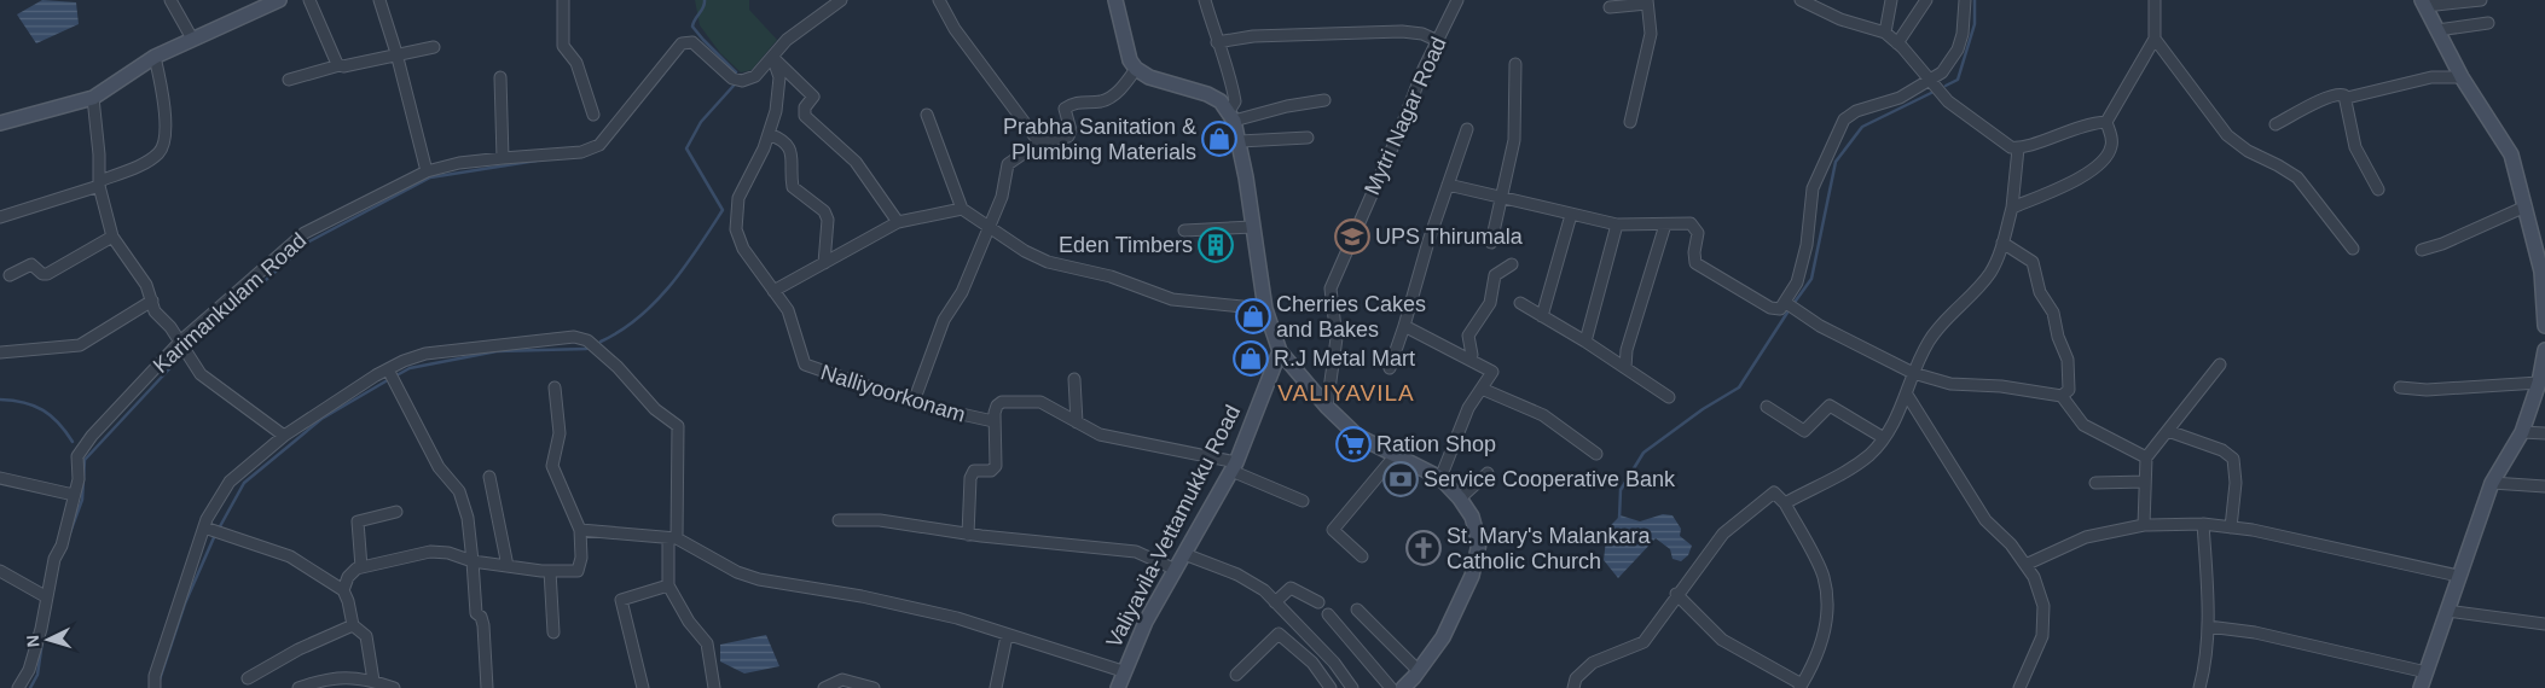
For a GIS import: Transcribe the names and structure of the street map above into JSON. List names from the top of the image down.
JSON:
{
  "streets": {
    "main road": ["Valiyavila-Vettamukku Road"],
    "street": ["Mytri Nagar Road", "Karimankulam Road", "Nalliyoorkonam"]
  },
  "crossings": [
    ["Karimankulam Road", "Nalliyoorkonam"]
  ],
  "districts": ["VALIYAVILA"],
  "places": {
    "shop": ["Prabha Sanitation & Plumbing Materials", "Cherries Cakes and Bakes", "R.J Metal Mart"],
    "school or university": ["UPS Thirumala"],
    "building": ["Eden Timbers"],
    "supermarket": ["Ration Shop"],
    "bank": ["Service Cooperative Bank"],
    "church": ["St. Mary's Malankara Catholic Church"]
  },
  "north": "left"
}
